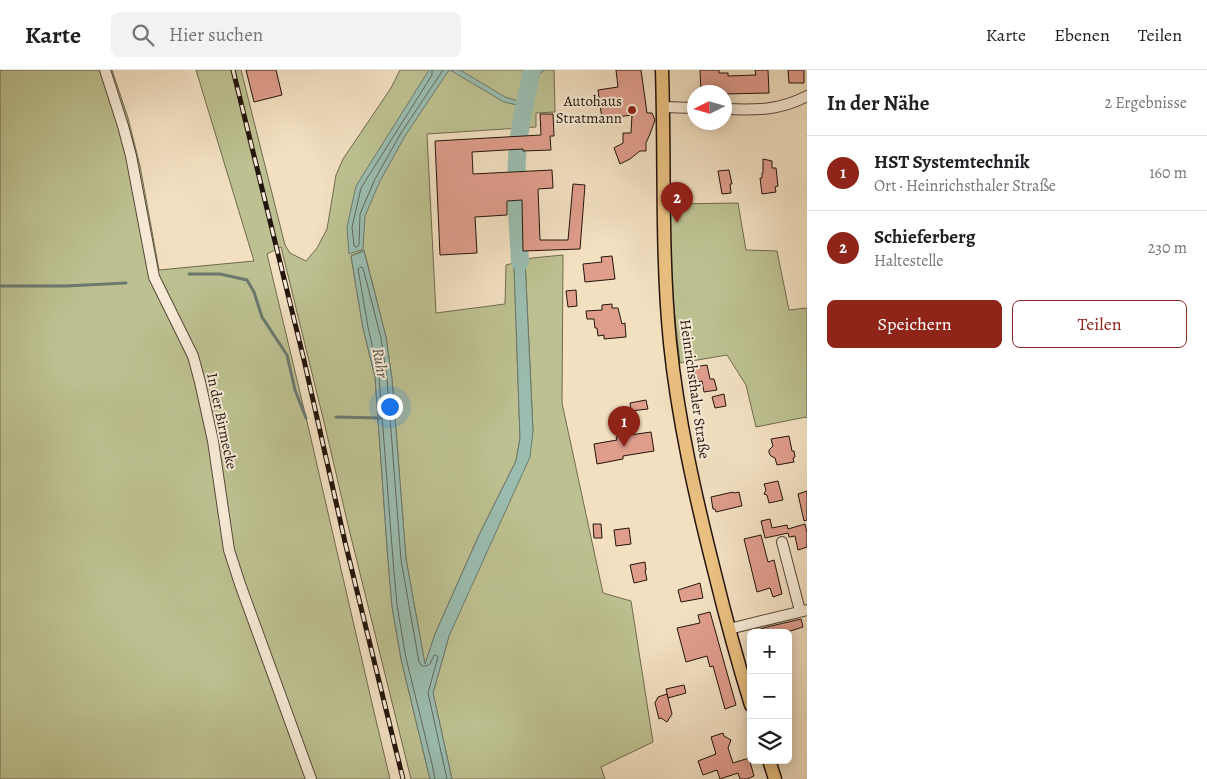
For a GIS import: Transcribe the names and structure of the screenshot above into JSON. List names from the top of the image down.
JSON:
{
  "streets": {
    "main road": ["Heinrichsthaler Straße"],
    "street": ["In der Birmecke"]
  },
  "water": ["Ruhr"],
  "places": ["Autohaus Stratmann"],
  "north": "left",
  "page": {
    "header": "Karte",
    "search": "Hier suchen",
    "nav": ["Karte", "Ebenen", "Teilen"],
    "heading": ["In der Nähe", "2 Ergebnisse"],
    "list": [
      {
        "mark": "1",
        "name": "HST Systemtechnik",
        "note": "Ort · Heinrichsthaler Straße",
        "value": "160 m"
      },
      {
        "mark": "2",
        "name": "Schieferberg",
        "note": "Haltestelle",
        "value": "230 m"
      }
    ],
    "pins": ["2", "1"],
    "buttons": ["Speichern", "Teilen"],
    "map_buttons": ["+", "−"]
  }
}
